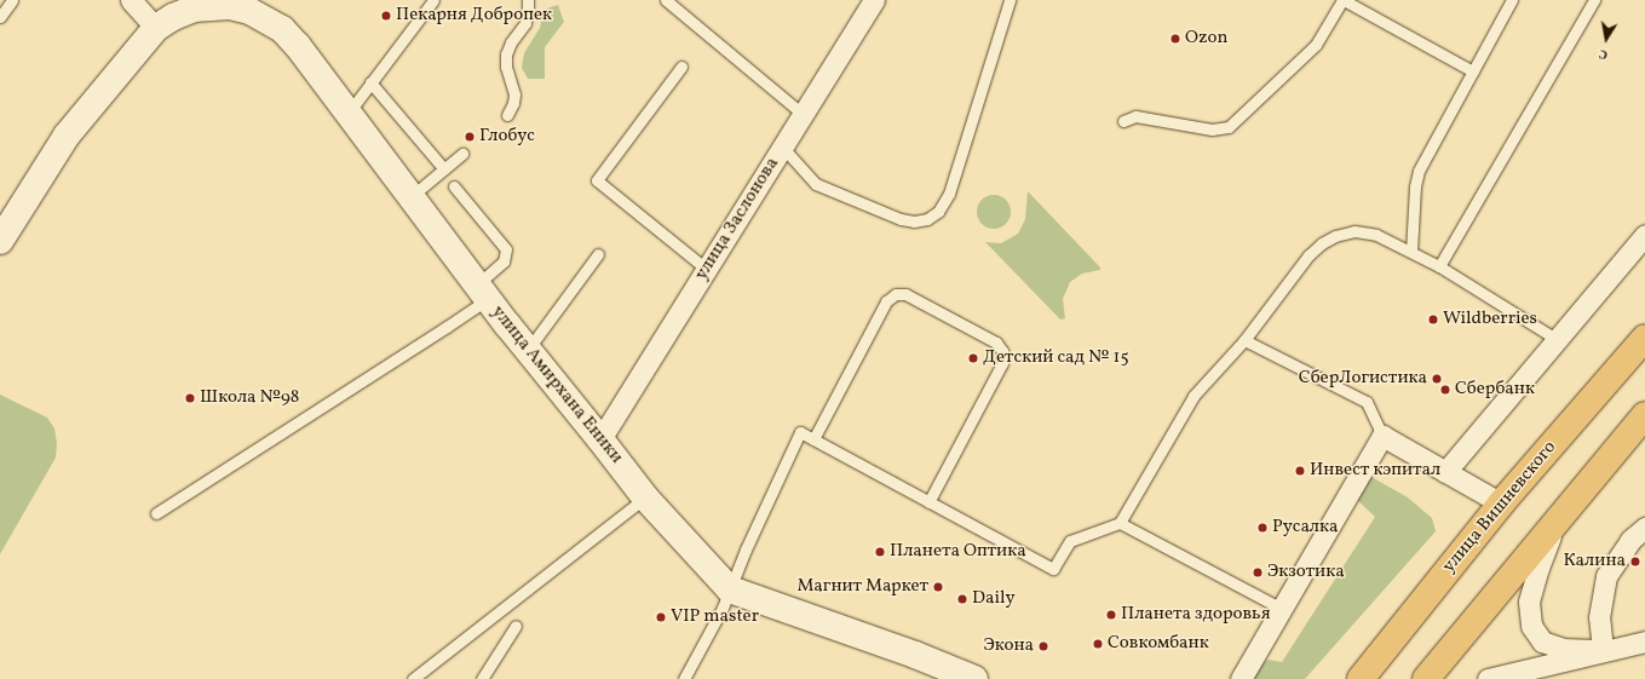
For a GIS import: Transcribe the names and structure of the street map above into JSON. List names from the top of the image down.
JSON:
{
  "streets": {
    "main road": ["улица Вишневского"],
    "street": ["улица Заслонова", "улица Амирхана Еники"]
  },
  "crossings": [
    ["улица Заслонова", "улица Амирхана Еники"]
  ],
  "places": [
    "Пекарня Добропек",
    "Ozon",
    "Глобус",
    "Wildberries",
    "Детский сад № 15",
    "СберЛогистика",
    "Сбербанк",
    "Школа №98",
    "Инвест кэпитал",
    "Русалка",
    "Планета Оптика",
    "Калина",
    "Экзотика",
    "Магнит Маркет",
    "Daily",
    "Планета здоровья",
    "VIP master",
    "Совкомбанк",
    "Экона"
  ],
  "north": "bottom"
}
